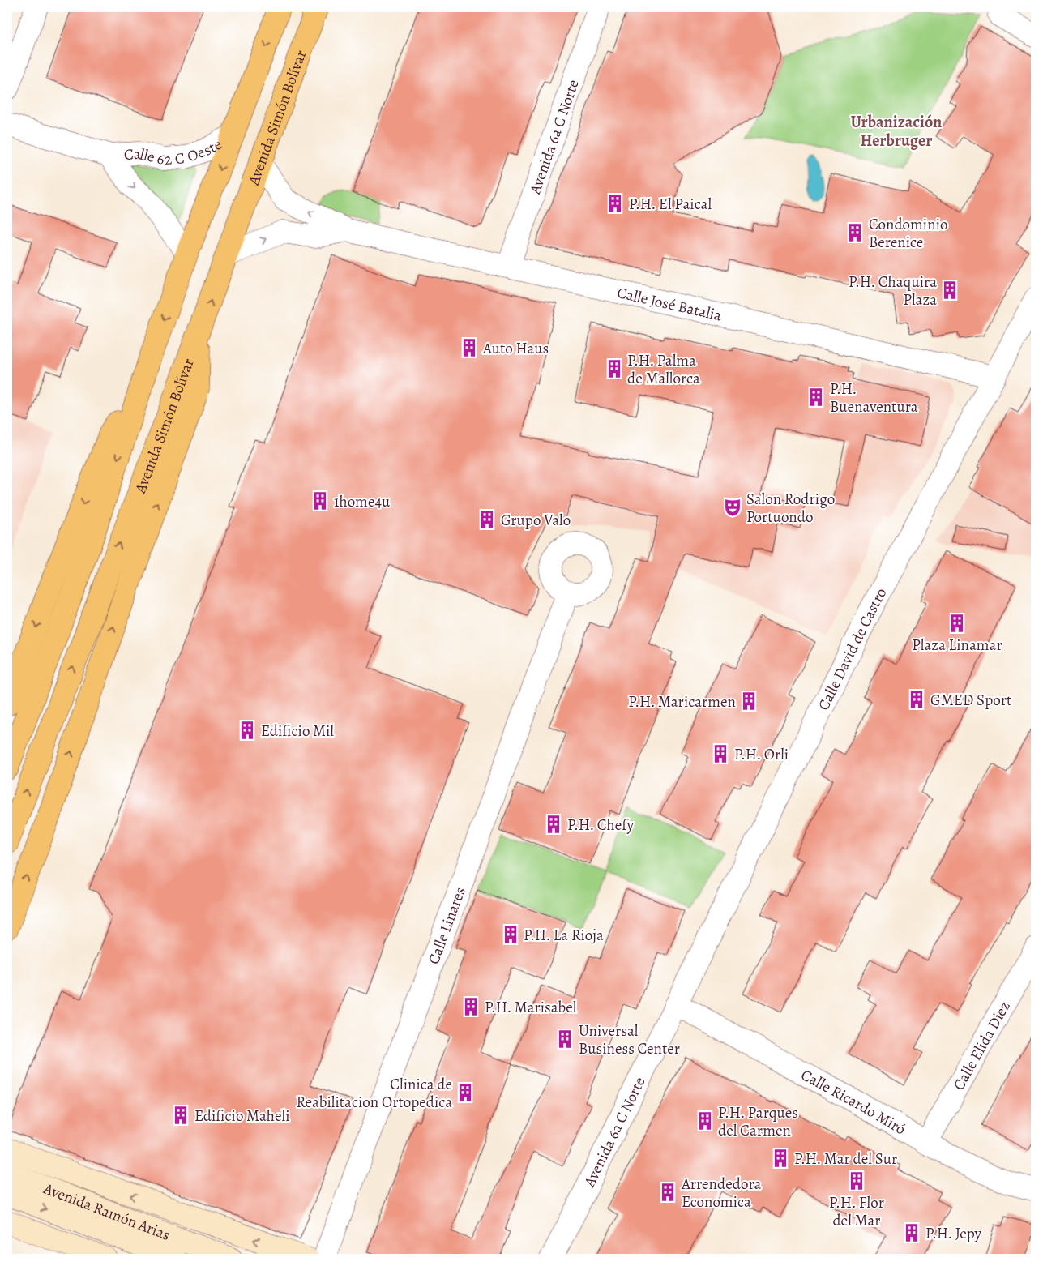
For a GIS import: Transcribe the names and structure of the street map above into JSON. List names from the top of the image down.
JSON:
{
  "streets": {
    "main road": ["Avenida Simón Bolívar", "Avenida Ramón Arias"],
    "street": [
      "Avenida 6a C Norte",
      "Calle 62 C Oeste",
      "Calle José Batalia",
      "Calle David de Castro",
      "Calle Linares",
      "Calle Elida Diez",
      "Calle Ricardo Miró"
    ]
  },
  "crossings": [
    ["Avenida Simón Bolívar", "Calle 62 C Oeste"],
    ["Avenida Simón Bolívar", "Calle José Batalia"],
    ["Avenida 6a C Norte", "Calle José Batalia"],
    ["Avenida 6a C Norte", "Calle David de Castro"],
    ["Avenida 6a C Norte", "Calle Ricardo Miró"],
    ["Calle José Batalia", "Calle David de Castro"],
    ["Calle David de Castro", "Calle Ricardo Miró"],
    ["Calle Elida Diez", "Calle Ricardo Miró"]
  ],
  "districts": ["Urbanización Herbruger"],
  "places": {
    "building": [
      "P.H. El Paical",
      "Condominio Berenice",
      "P.H. Chaquira Plaza",
      "Auto Haus",
      "P.H. Palma de Mallorca",
      "P.H. Buenaventura",
      "1home4u",
      "Grupo Valo",
      "Plaza Linamar",
      "GMED Sport",
      "P.H. Maricarmen",
      "Edificio Mil",
      "P.H. Orli",
      "P.H. Chefy",
      "P.H. La Rioja",
      "P.H. Marisabel",
      "Universal Business Center",
      "Clinica de Reabilitacion Ortopedica",
      "Edificio Maheli",
      "P.H. Parques del Carmen",
      "P.H. Mar del Sur",
      "P.H. Flor del Mar",
      "Arrendedora Economica",
      "P.H. Jepy"
    ],
    "theatre": ["Salon Rodrigo Portuondo"]
  }
}
